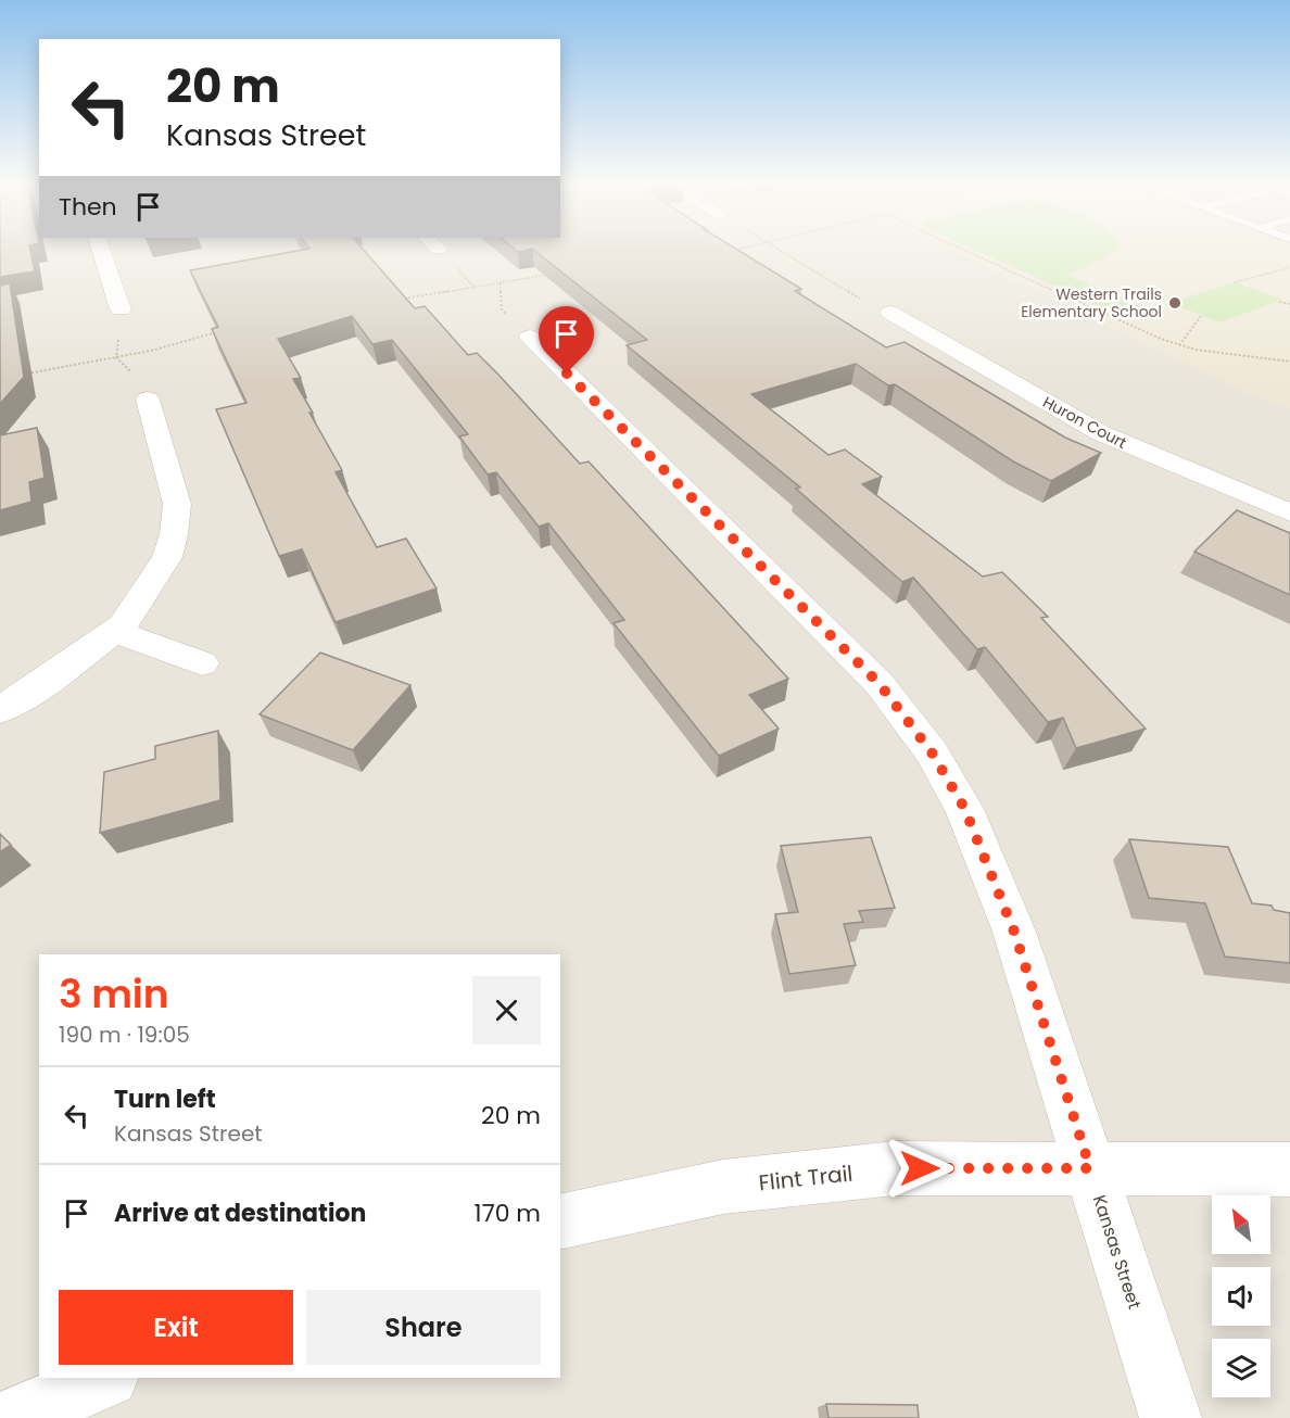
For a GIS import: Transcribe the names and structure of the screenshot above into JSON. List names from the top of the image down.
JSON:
{
  "streets": {
    "street": ["Huron Court", "Flint Trail", "Kansas Street"]
  },
  "crossings": [
    ["Flint Trail", "Kansas Street"]
  ],
  "places": ["Western Trails Elementary School"],
  "north": "top left",
  "page": {
    "turn": ["20 m", "Kansas Street"],
    "then": "Then",
    "heading": ["3 min", "190 m · 19:05"],
    "list": [
      {
        "name": "Turn left",
        "note": "Kansas Street",
        "value": "20 m"
      },
      {
        "name": "Arrive at destination",
        "value": "170 m"
      }
    ],
    "buttons": ["Exit", "Share"]
  }
}
